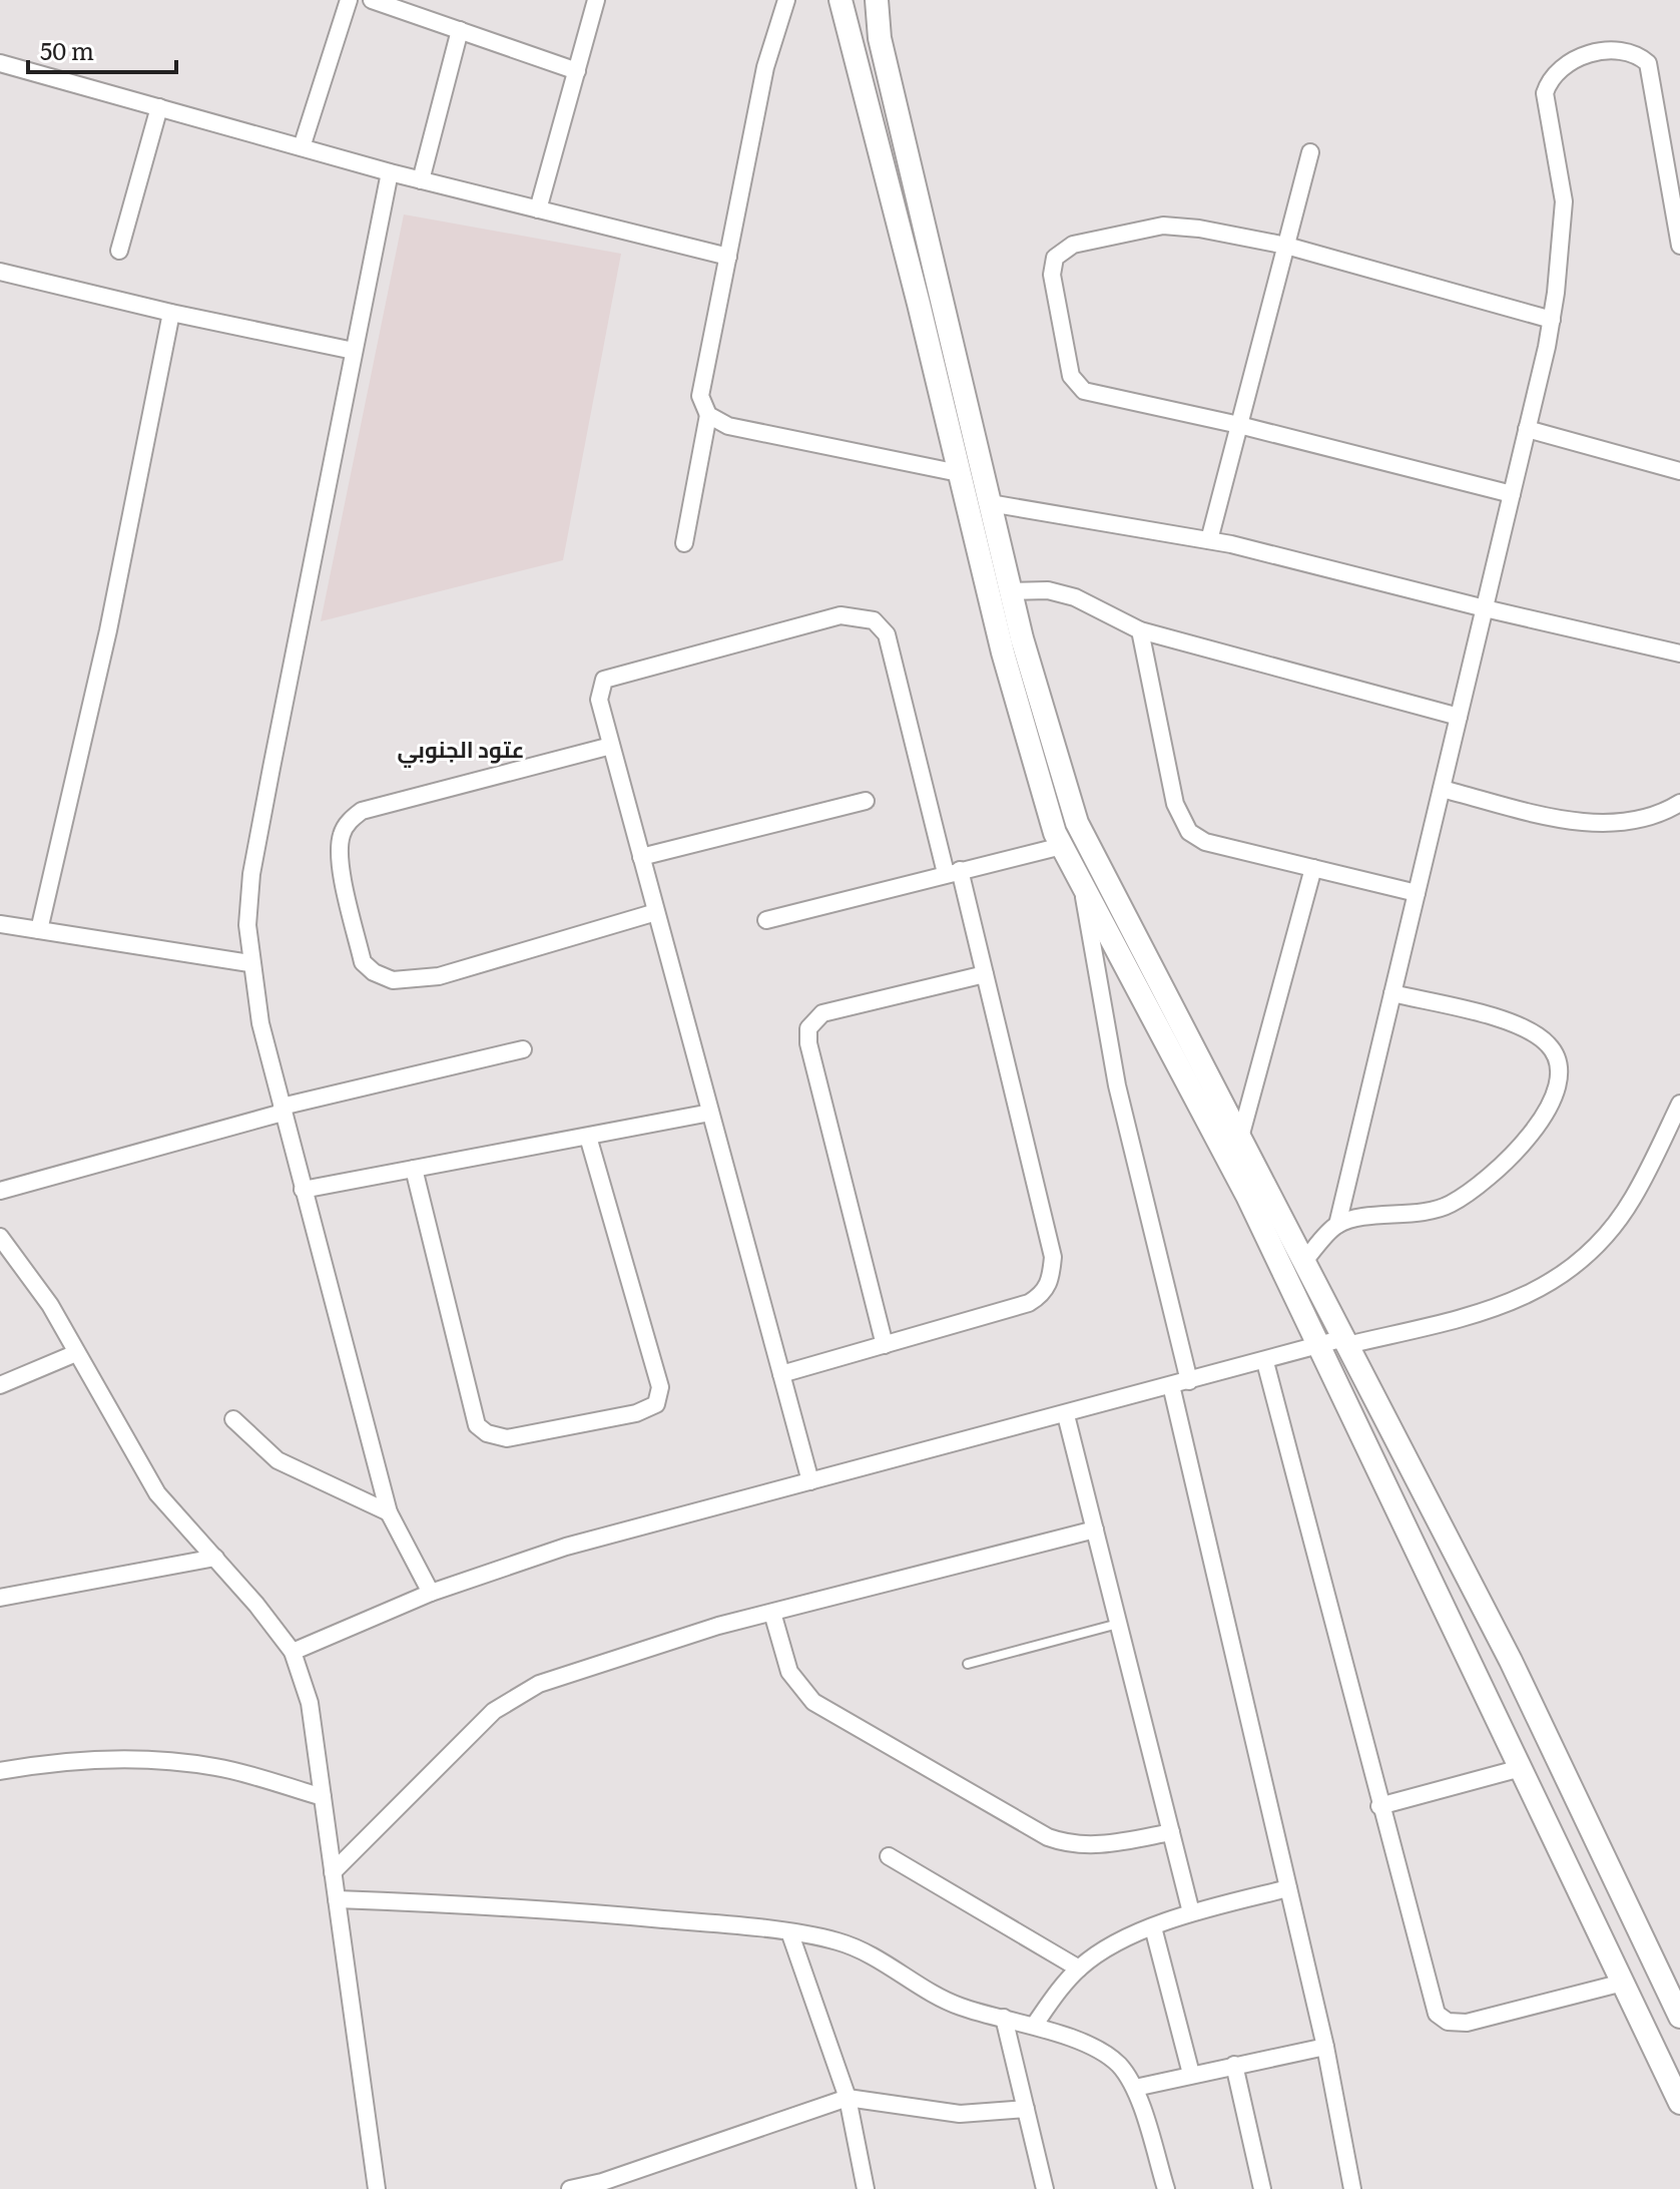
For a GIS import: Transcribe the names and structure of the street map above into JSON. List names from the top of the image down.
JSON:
{
  "districts": ["عتود الجنوبي"],
  "scale_bar": "50 m"
}
